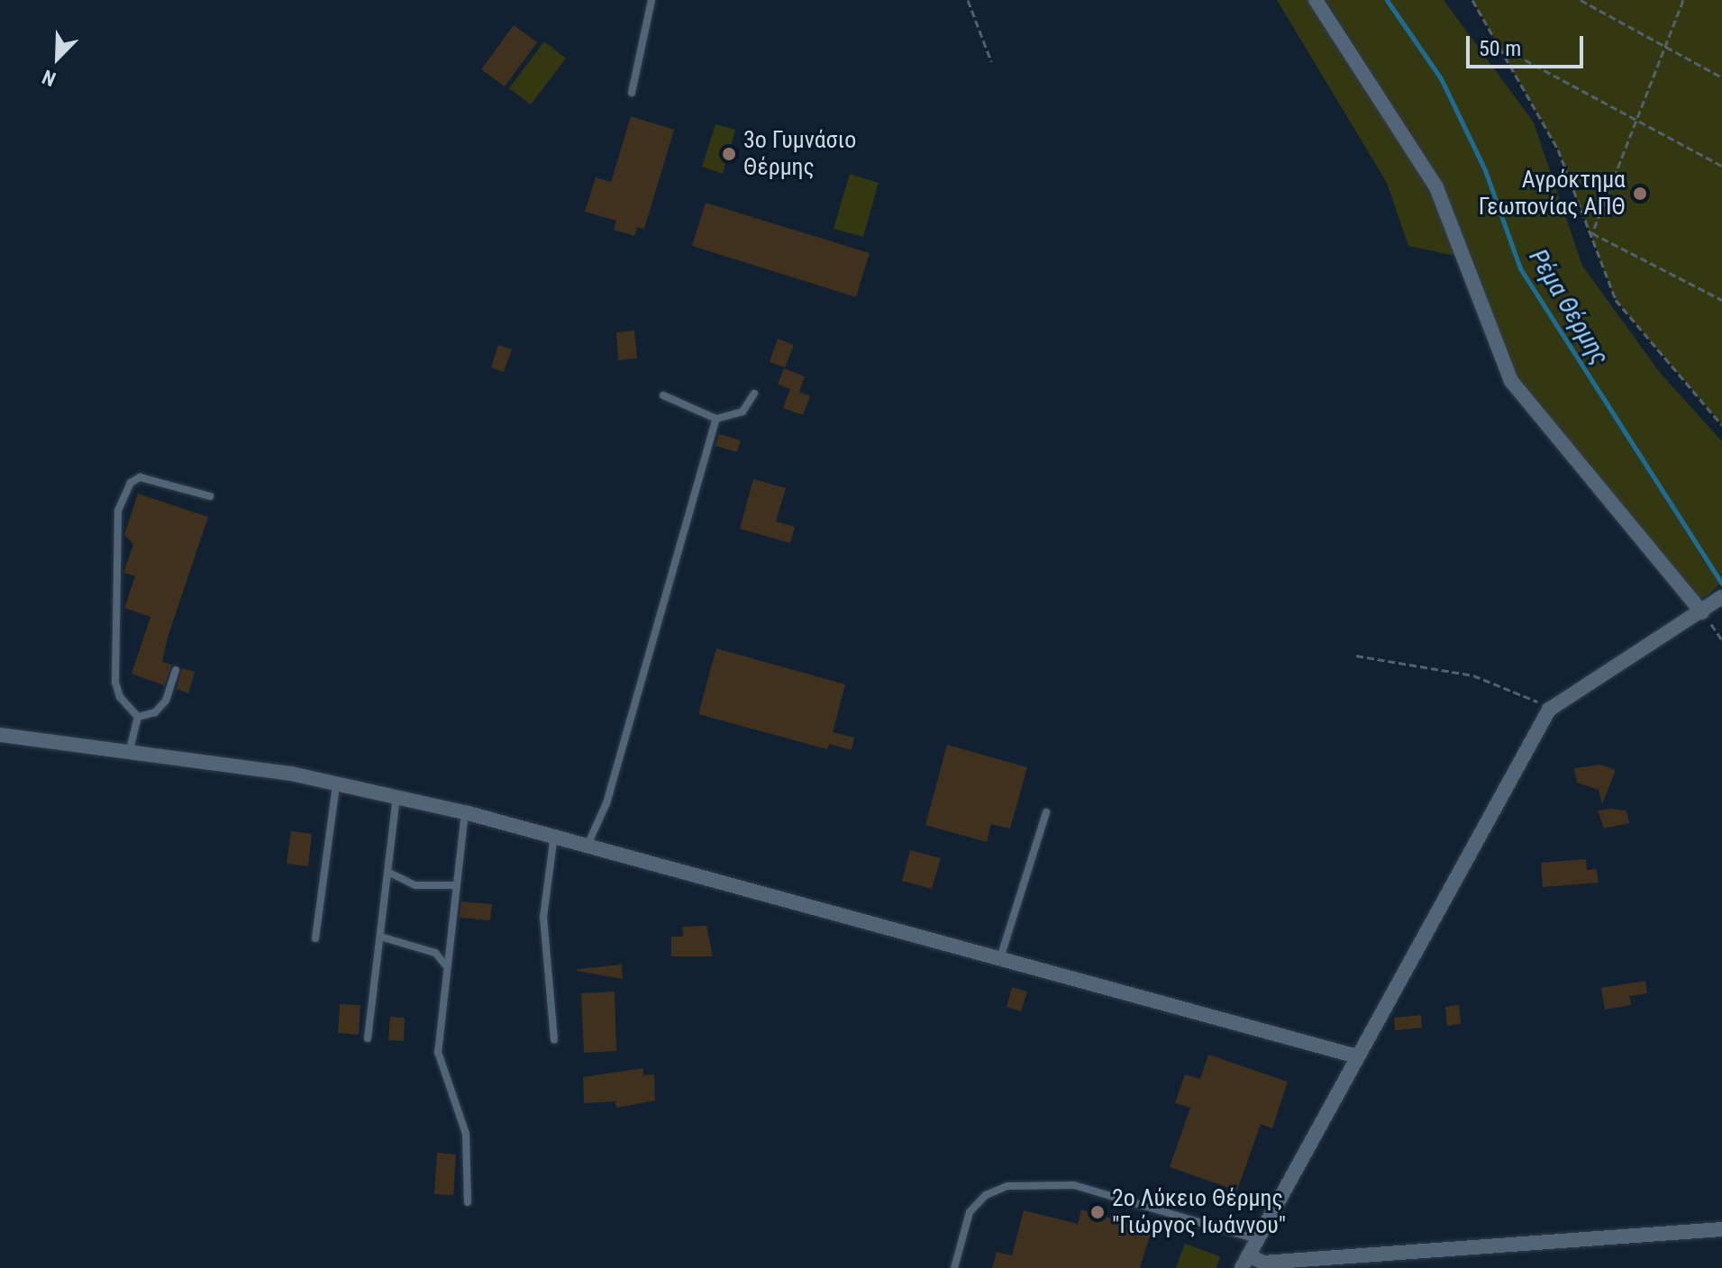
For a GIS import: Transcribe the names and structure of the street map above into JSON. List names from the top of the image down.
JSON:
{
  "water": ["Ρέμα Θέρμης"],
  "places": ["3ο Γυμνάσιο Θέρμης", "Αγρόκτημα Γεωπονίας ΑΠΘ", "2ο Λύκειο Θέρμης \"Γιώργος Ιωάννου\""],
  "scale_bar": "50 m",
  "north": "bottom left"
}
